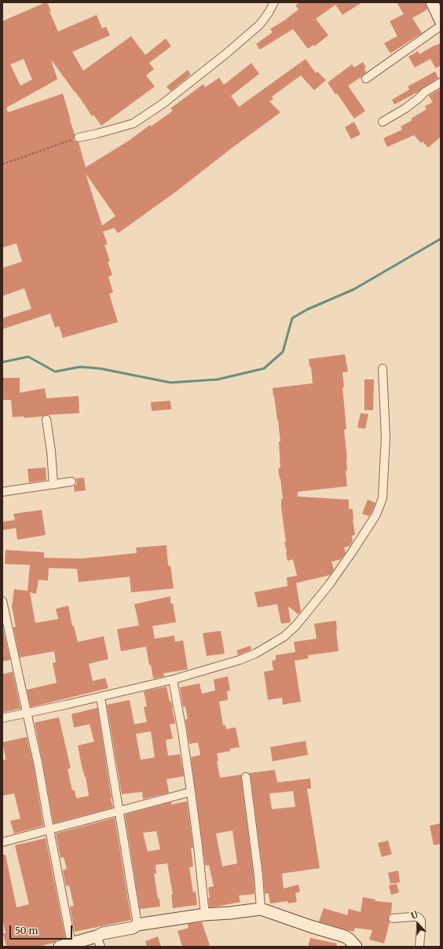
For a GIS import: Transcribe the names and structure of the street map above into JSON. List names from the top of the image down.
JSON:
{
  "scale_bar": "50 m",
  "north": "top"
}
